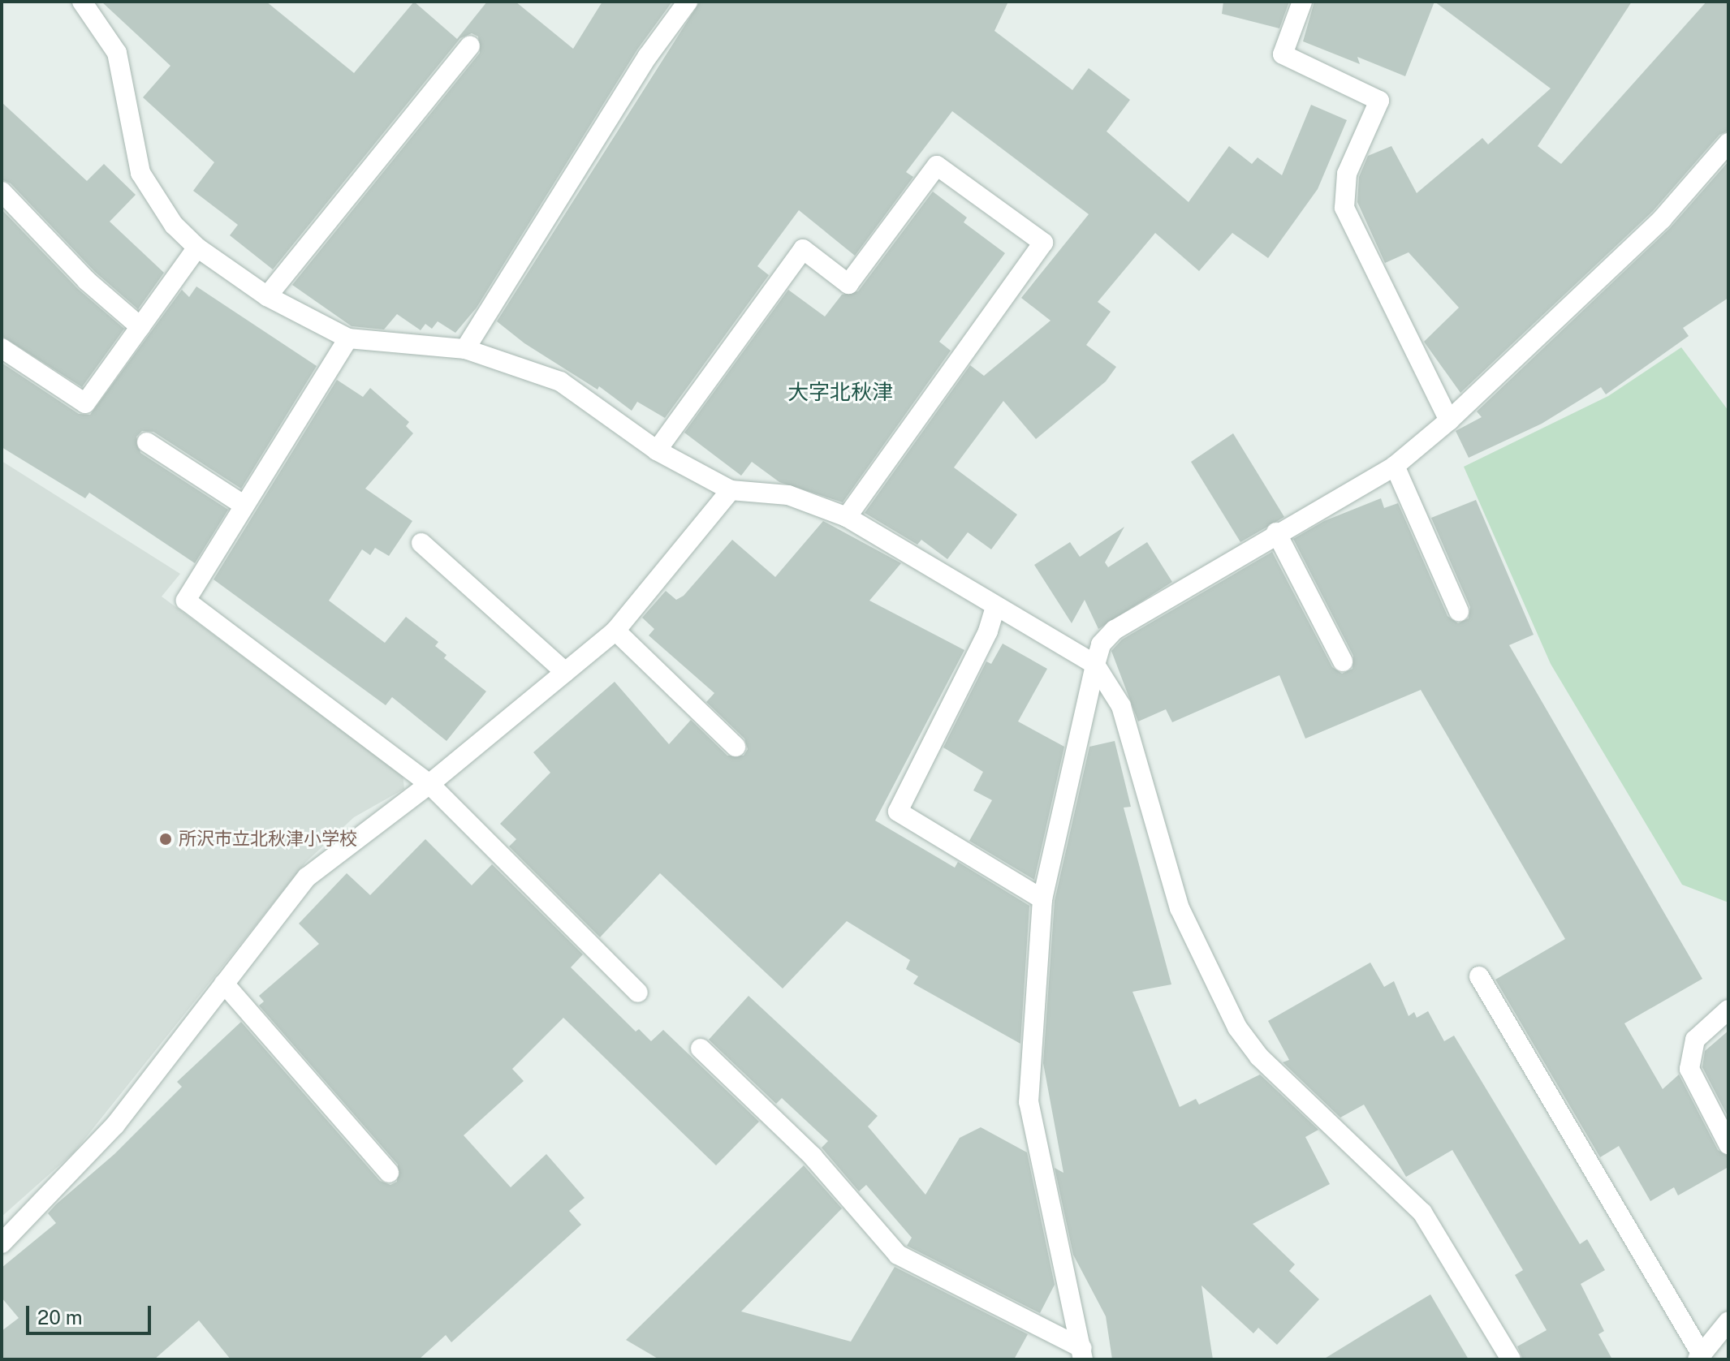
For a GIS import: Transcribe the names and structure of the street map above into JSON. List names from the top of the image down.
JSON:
{
  "districts": ["大字北秋津"],
  "places": ["所沢市立北秋津小学校"],
  "scale_bar": "20 m"
}
